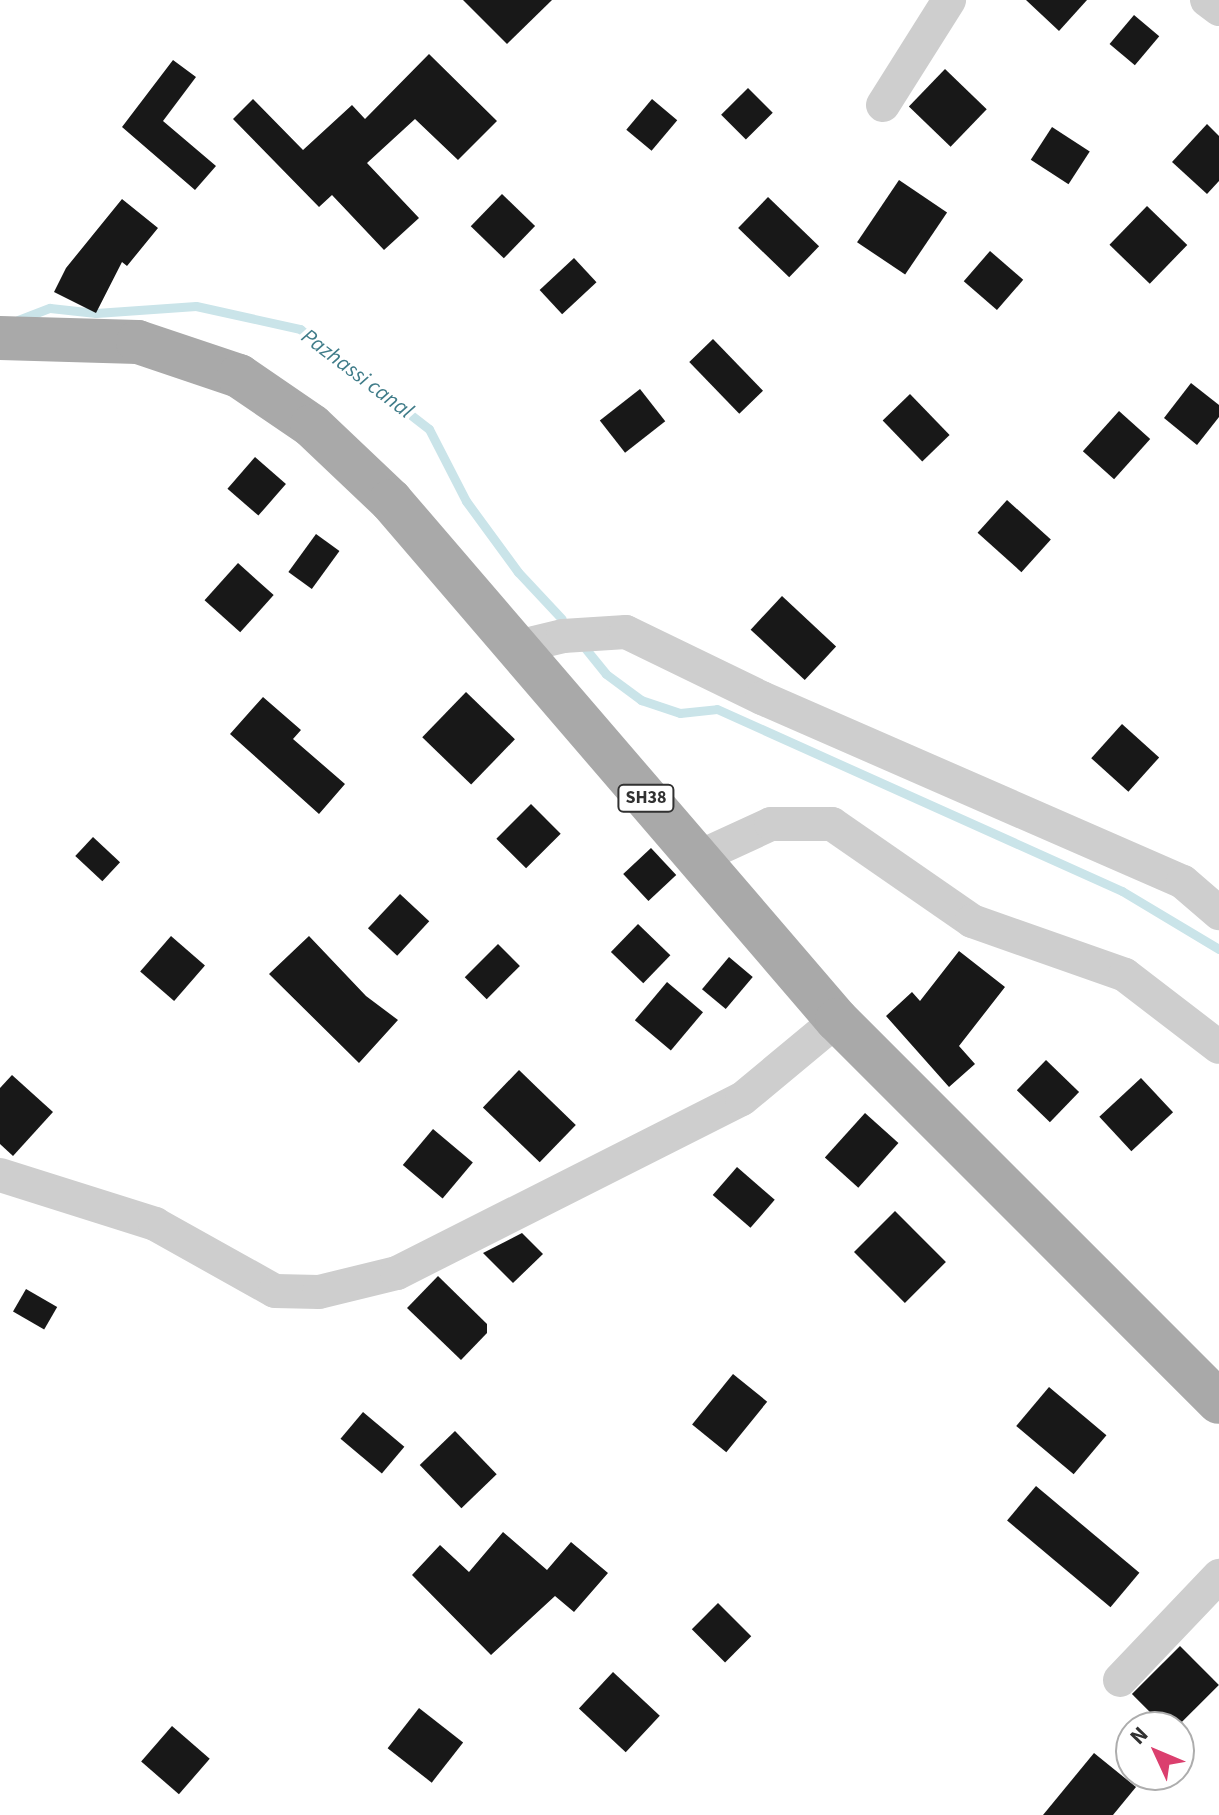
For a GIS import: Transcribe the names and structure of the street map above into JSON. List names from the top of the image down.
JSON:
{
  "streets": {
    "main road": ["SH38"]
  },
  "water": ["Pazhassi canal"],
  "north": "top left"
}
